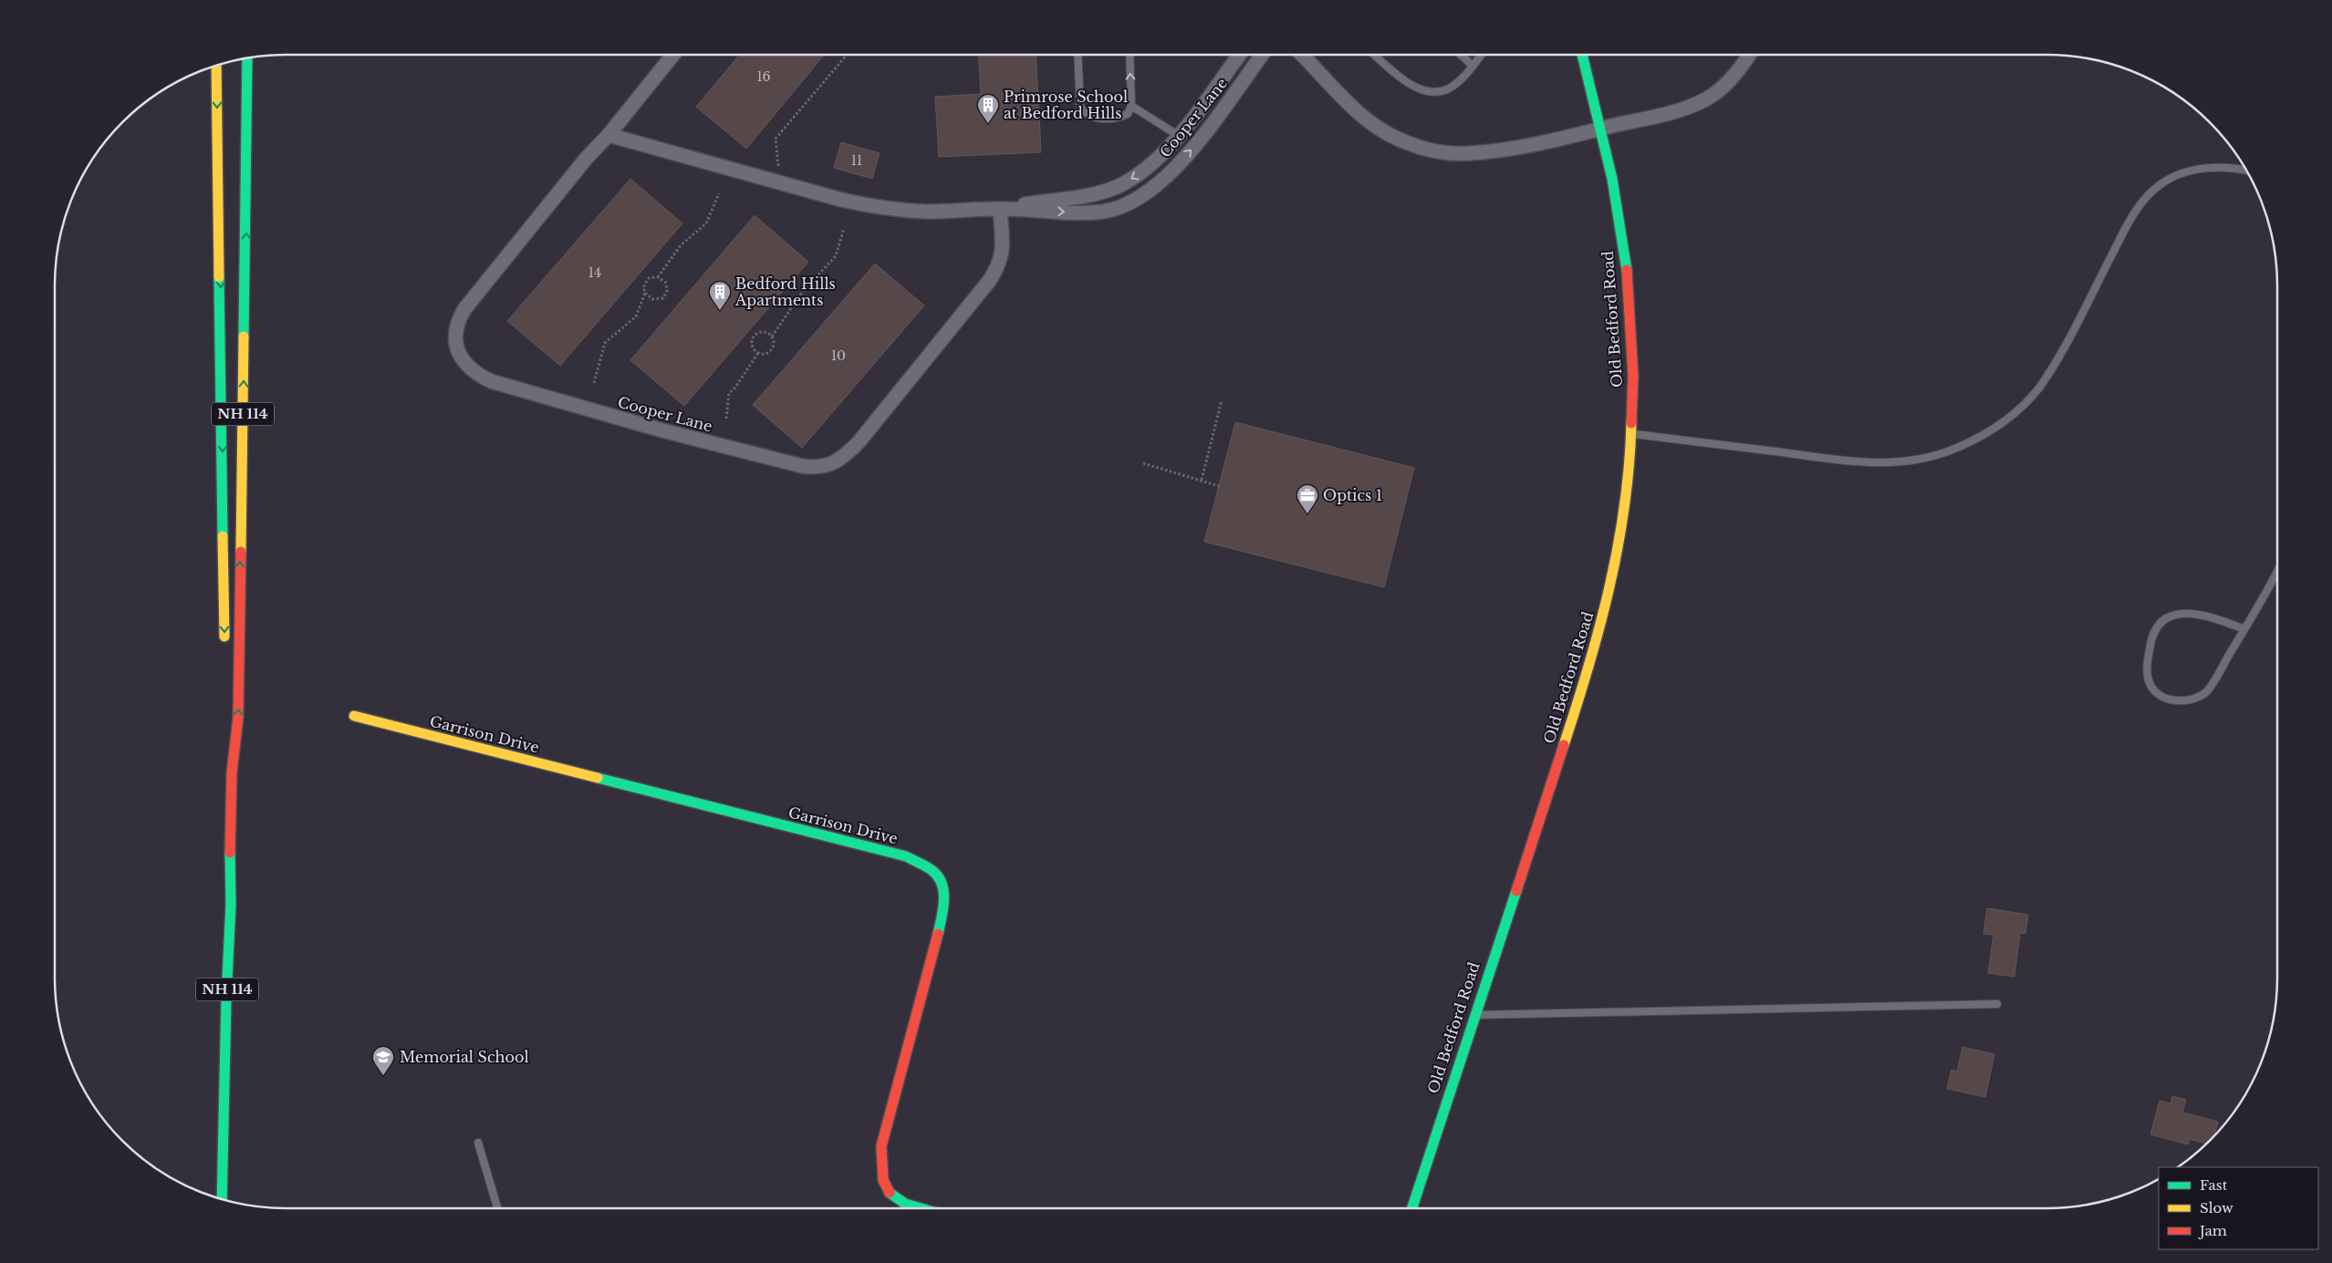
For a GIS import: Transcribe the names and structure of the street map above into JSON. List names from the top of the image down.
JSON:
{
  "streets": {
    "street": [
      "Cooper Lane",
      "Old Bedford Road",
      "NH 114",
      "Garrison Drive"
    ]
  },
  "places": {
    "building": ["Primrose School at Bedford Hills", "Bedford Hills Apartments"],
    "office": ["Optics 1"],
    "school or university": ["Memorial School"]
  },
  "house_numbers": [
    "16",
    "11",
    "14",
    "10"
  ],
  "legend": ["Fast", "Slow", "Jam"]
}
